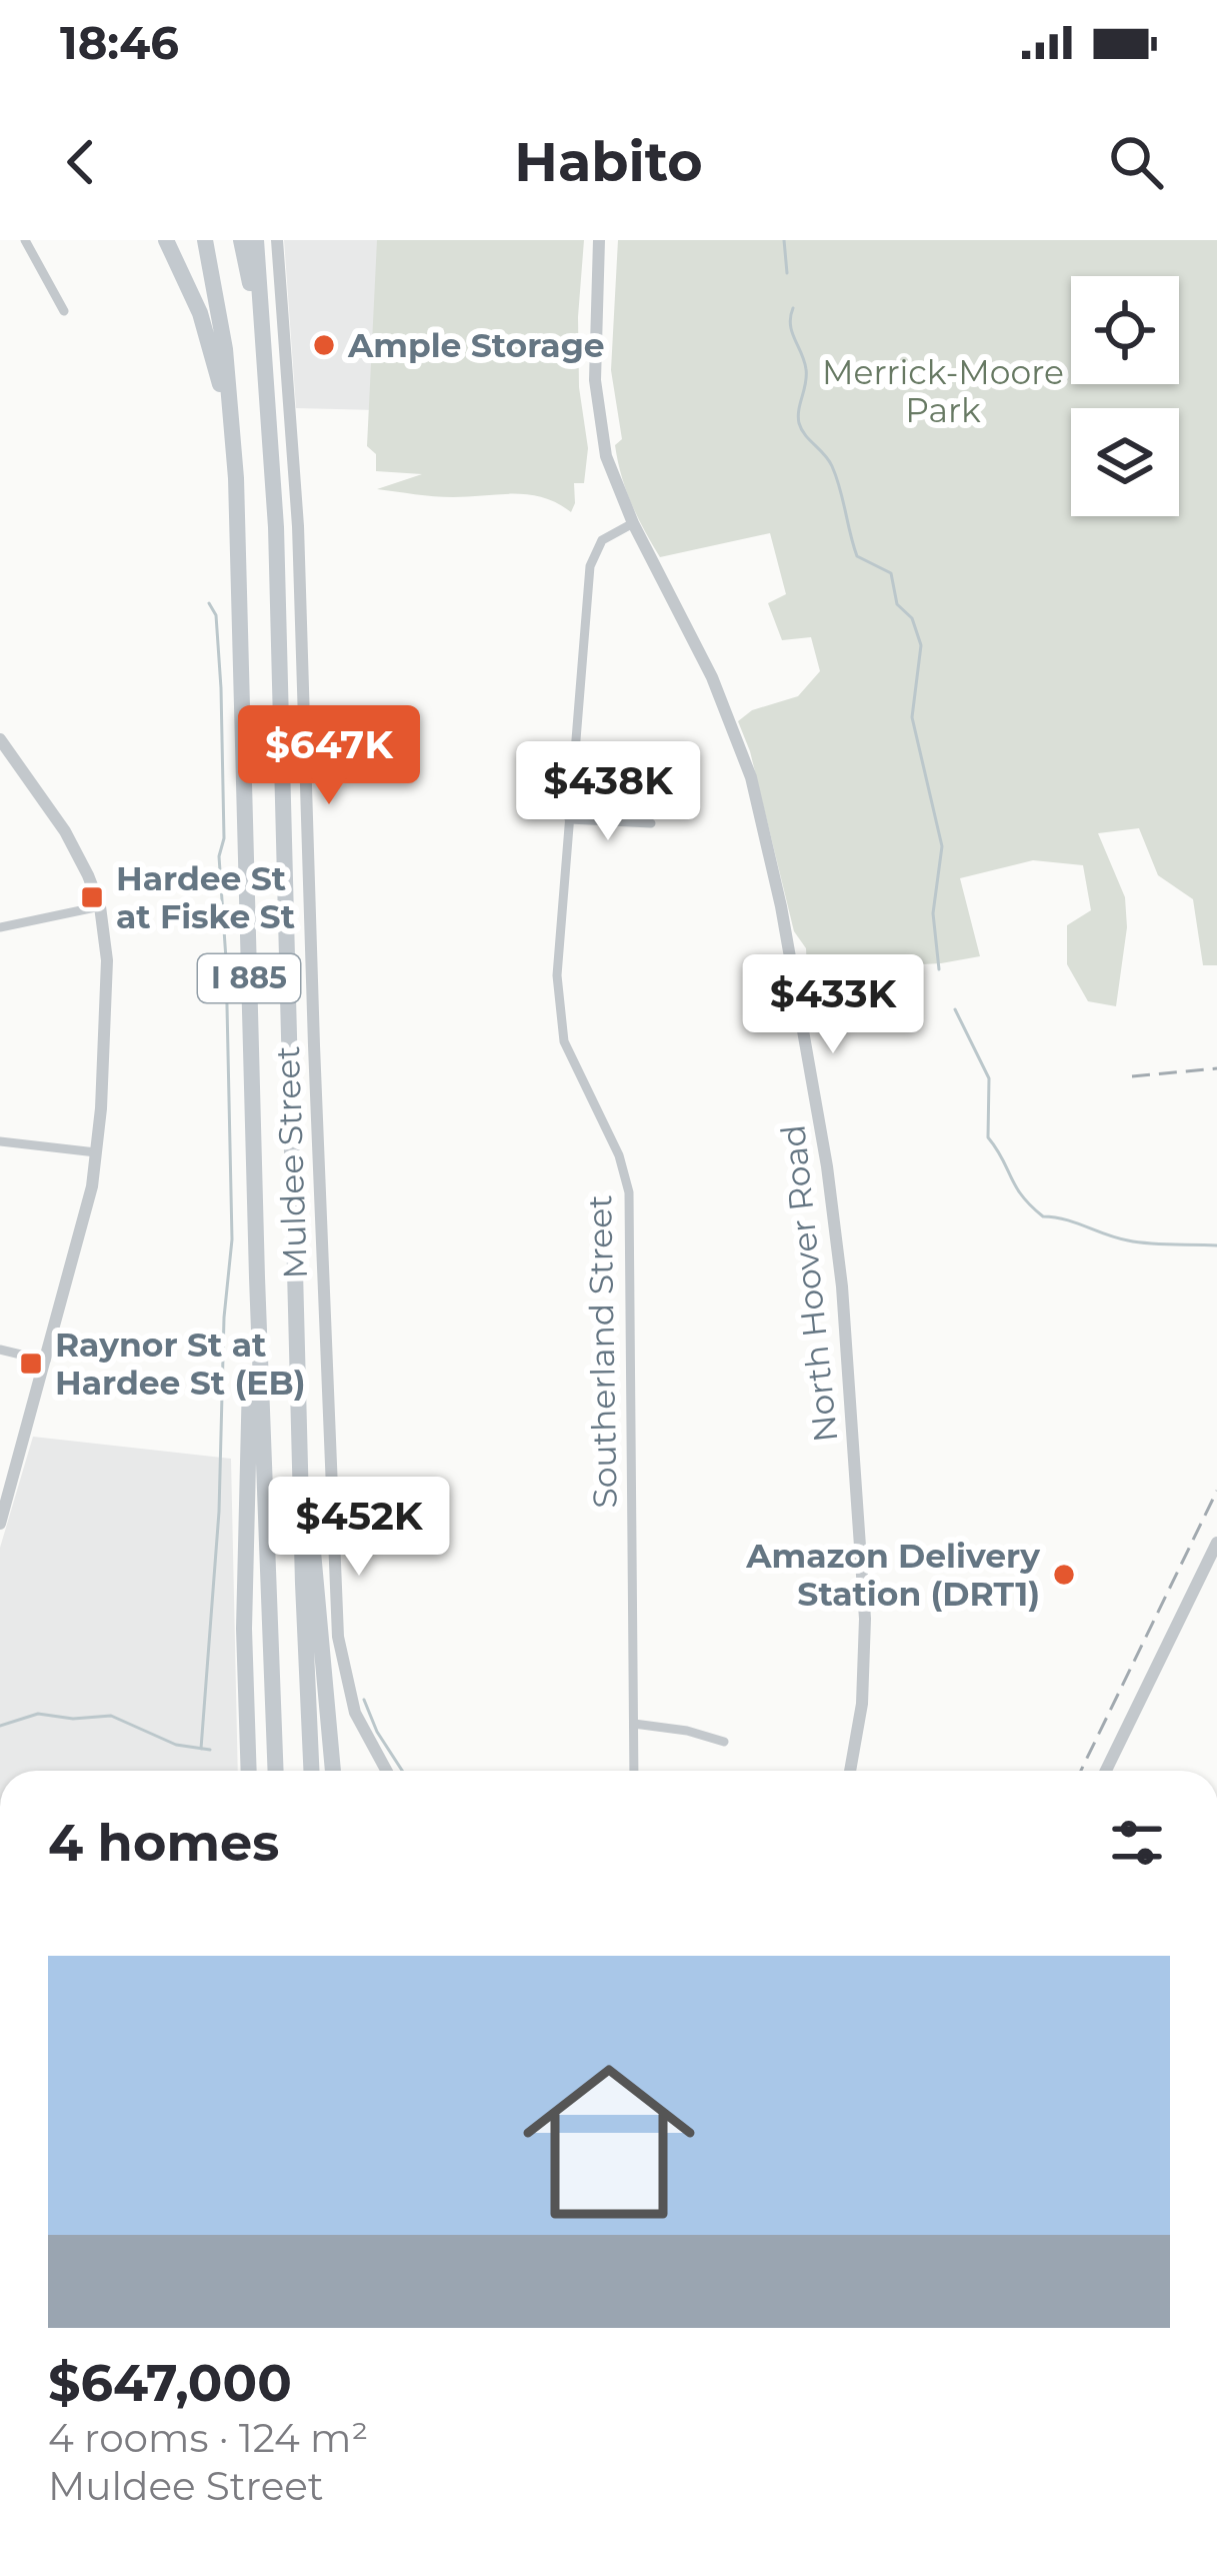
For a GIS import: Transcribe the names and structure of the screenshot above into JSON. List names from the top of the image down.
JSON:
{
  "streets": {
    "highway": ["I 885"],
    "street": ["Muldee Street", "North Hoover Road", "Southerland Street"]
  },
  "crossings": [
    ["North Hoover Road", "Southerland Street"]
  ],
  "parks": ["Merrick-Moore Park"],
  "places": {
    "other": ["Ample Storage", "Amazon Delivery Station (DRT1)"],
    "transit": ["Hardee St at Fiske St", "Raynor St at Hardee St (EB)"]
  },
  "page": {
    "status": "18:46",
    "header": "Habito",
    "price": [
      "$647K",
      "$438K",
      "$433K",
      "$452K"
    ],
    "heading": "4 homes",
    "list": [
      {
        "name": "$647,000",
        "note": "4 rooms · 124 m² · Muldee Street"
      }
    ]
  }
}
